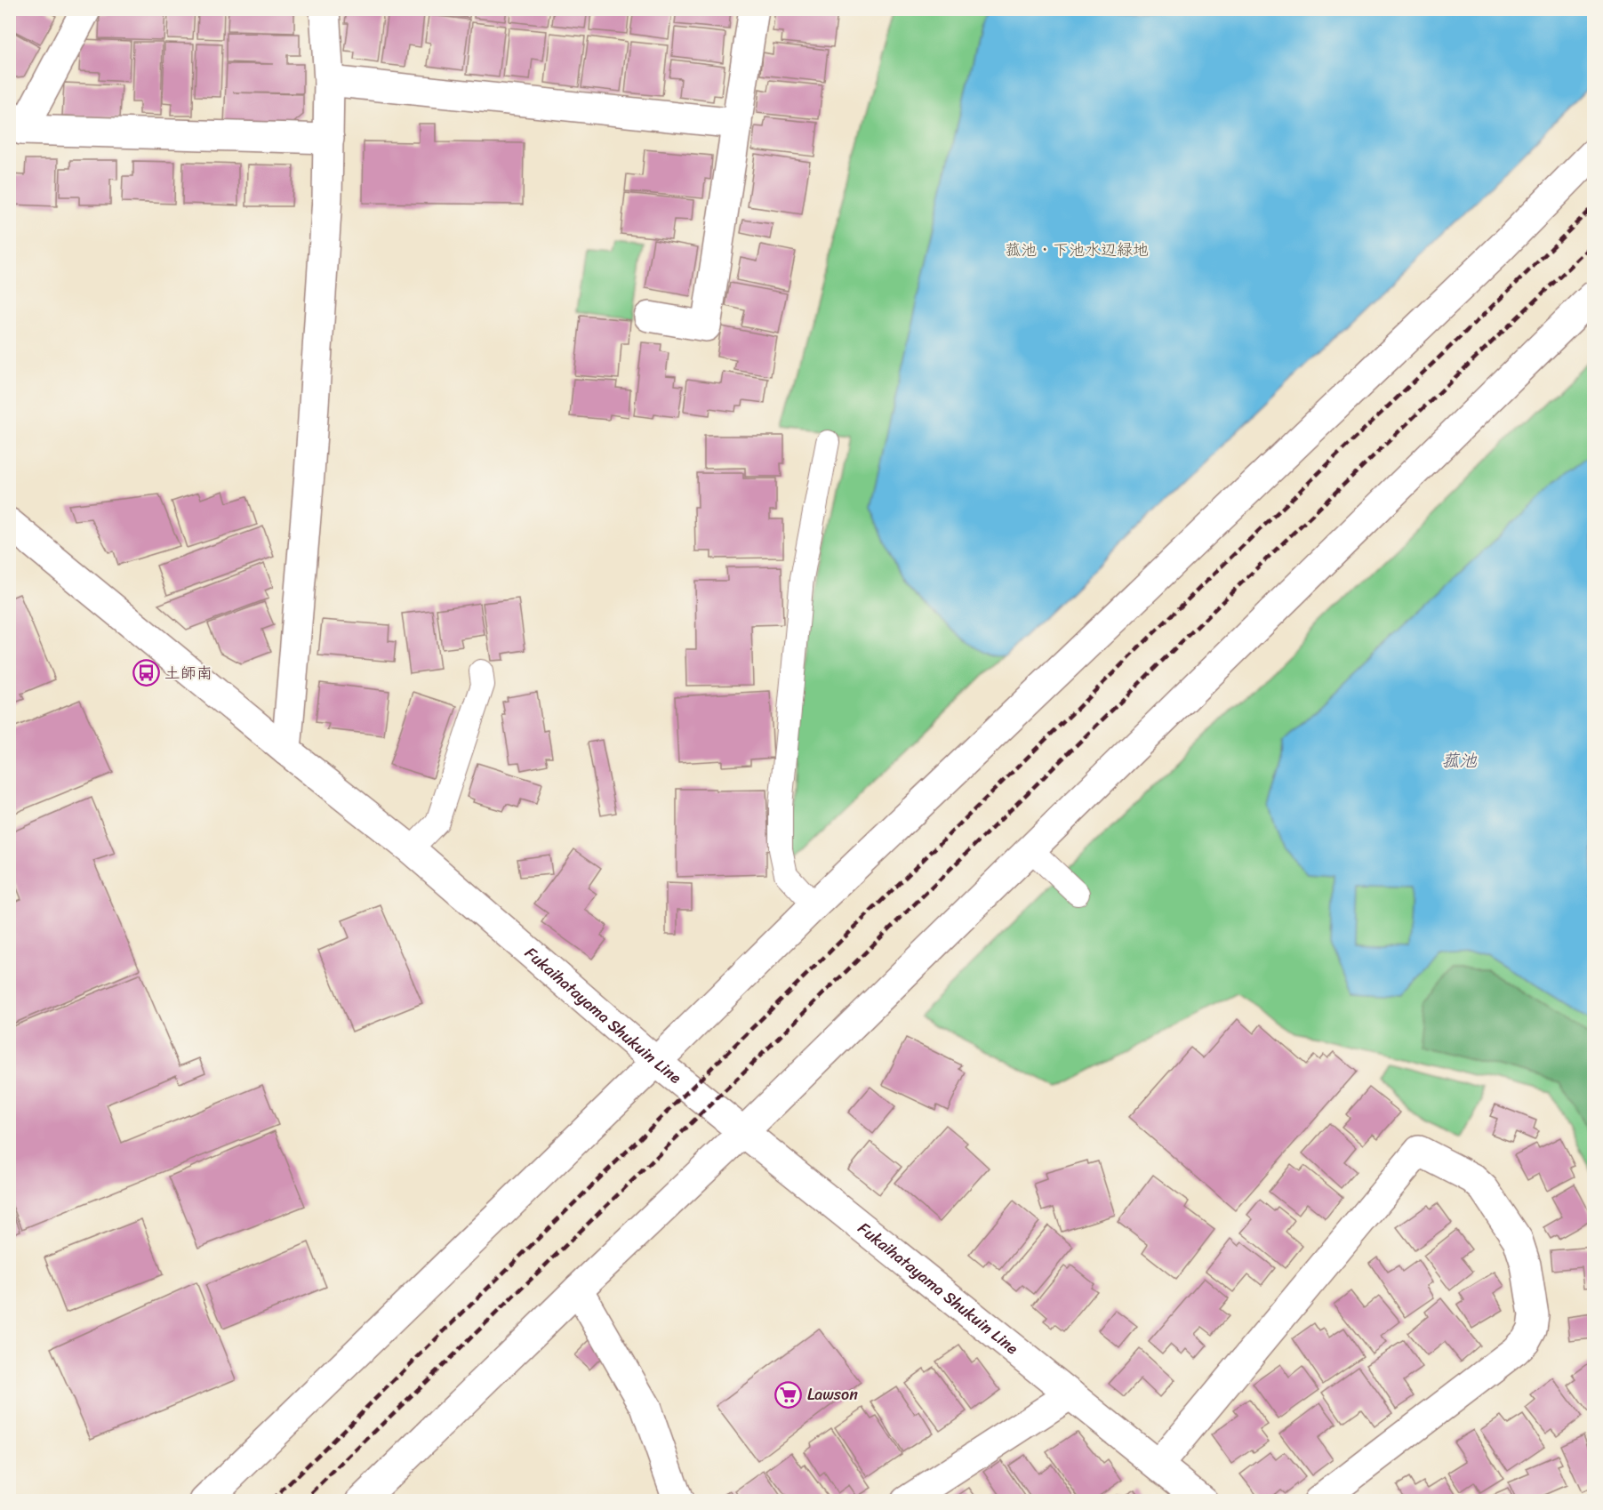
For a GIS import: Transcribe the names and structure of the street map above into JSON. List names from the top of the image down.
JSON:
{
  "streets": {
    "street": ["Fukaihatayama Shukuin Line"]
  },
  "water": ["菰池"],
  "parks": ["菰池・下池水辺緑地"],
  "places": {
    "bus stop": ["土師南"],
    "supermarket": ["Lawson"]
  }
}
